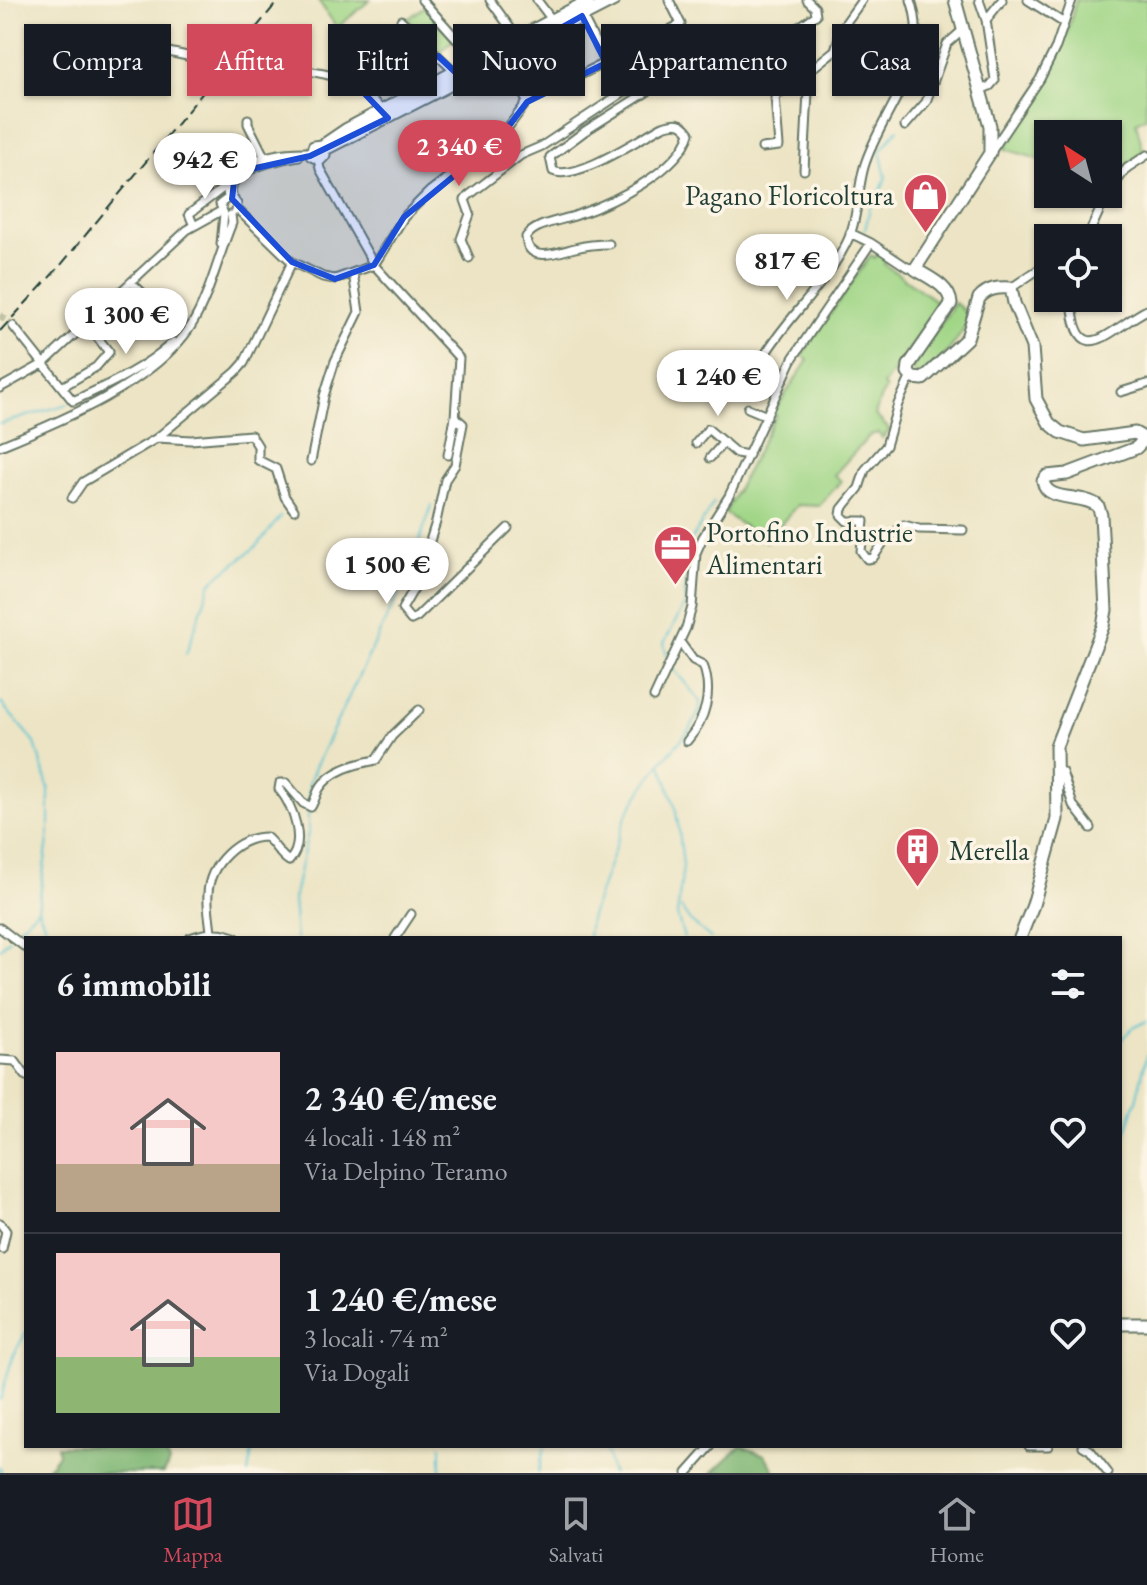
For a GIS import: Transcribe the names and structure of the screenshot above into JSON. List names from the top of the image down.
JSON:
{
  "places": {
    "shop": ["Pagano Floricoltura"],
    "office": ["Portofino Industrie Alimentari"],
    "building": ["Merella"]
  },
  "north": "top left",
  "page": {
    "chip": [
      "Compra",
      "Affitta",
      "Filtri",
      "Nuovo",
      "Appartamento",
      "Casa"
    ],
    "price": [
      "2 340 €",
      "942 €",
      "817 €",
      "1 300 €",
      "1 240 €",
      "1 500 €"
    ],
    "heading": "6 immobili",
    "list": [
      {
        "name": "2 340 €/mese",
        "note": "4 locali · 148 m² · Via Delpino Teramo"
      },
      {
        "name": "1 240 €/mese",
        "note": "3 locali · 74 m² · Via Dogali"
      }
    ],
    "tabs": ["Mappa", "Salvati", "Home"]
  }
}
